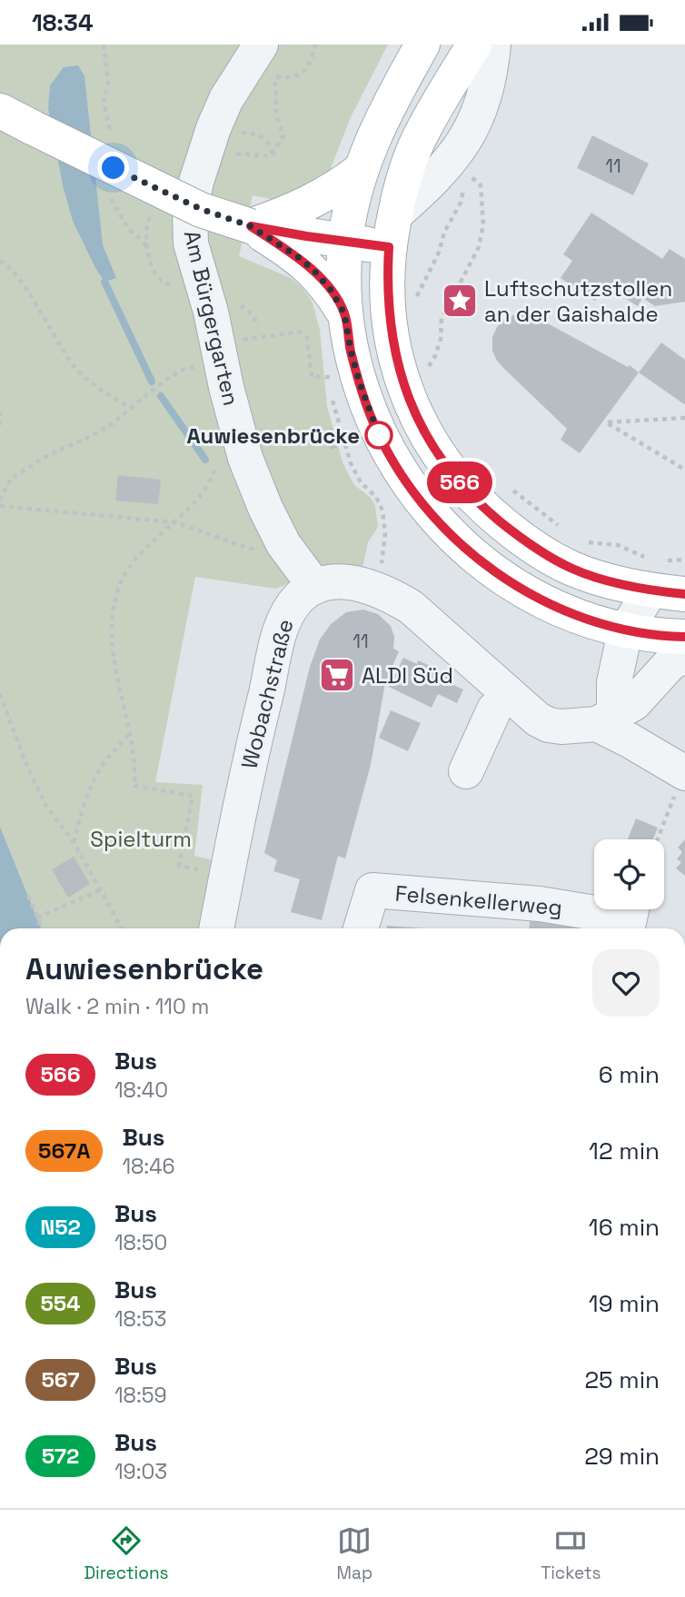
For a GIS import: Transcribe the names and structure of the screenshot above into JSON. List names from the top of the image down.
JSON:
{
  "streets": {
    "street": ["Am Bürgergarten", "Wobachstraße", "Felsenkellerweg"]
  },
  "crossings": [
    ["Am Bürgergarten", "Wobachstraße"]
  ],
  "parks": ["Spielturm"],
  "places": {
    "place": ["Luftschutzstollen an der Gaishalde"],
    "other": ["Auwiesenbrücke"],
    "supermarket": ["ALDI Süd"]
  },
  "lines": ["bus line 566"],
  "house_numbers": ["11", "11"],
  "page": {
    "status": "18:34",
    "on_map": "566",
    "heading": ["Auwiesenbrücke", "Walk · 2 min · 110 m"],
    "list": [
      {
        "mark": "566",
        "name": "Bus",
        "note": "18:40",
        "value": "6 min"
      },
      {
        "mark": "567A",
        "name": "Bus",
        "note": "18:46",
        "value": "12 min"
      },
      {
        "mark": "N52",
        "name": "Bus",
        "note": "18:50",
        "value": "16 min"
      },
      {
        "mark": "554",
        "name": "Bus",
        "note": "18:53",
        "value": "19 min"
      },
      {
        "mark": "567",
        "name": "Bus",
        "note": "18:59",
        "value": "25 min"
      },
      {
        "mark": "572",
        "name": "Bus",
        "note": "19:03",
        "value": "29 min"
      }
    ],
    "tabs": ["Directions", "Map", "Tickets"]
  }
}
